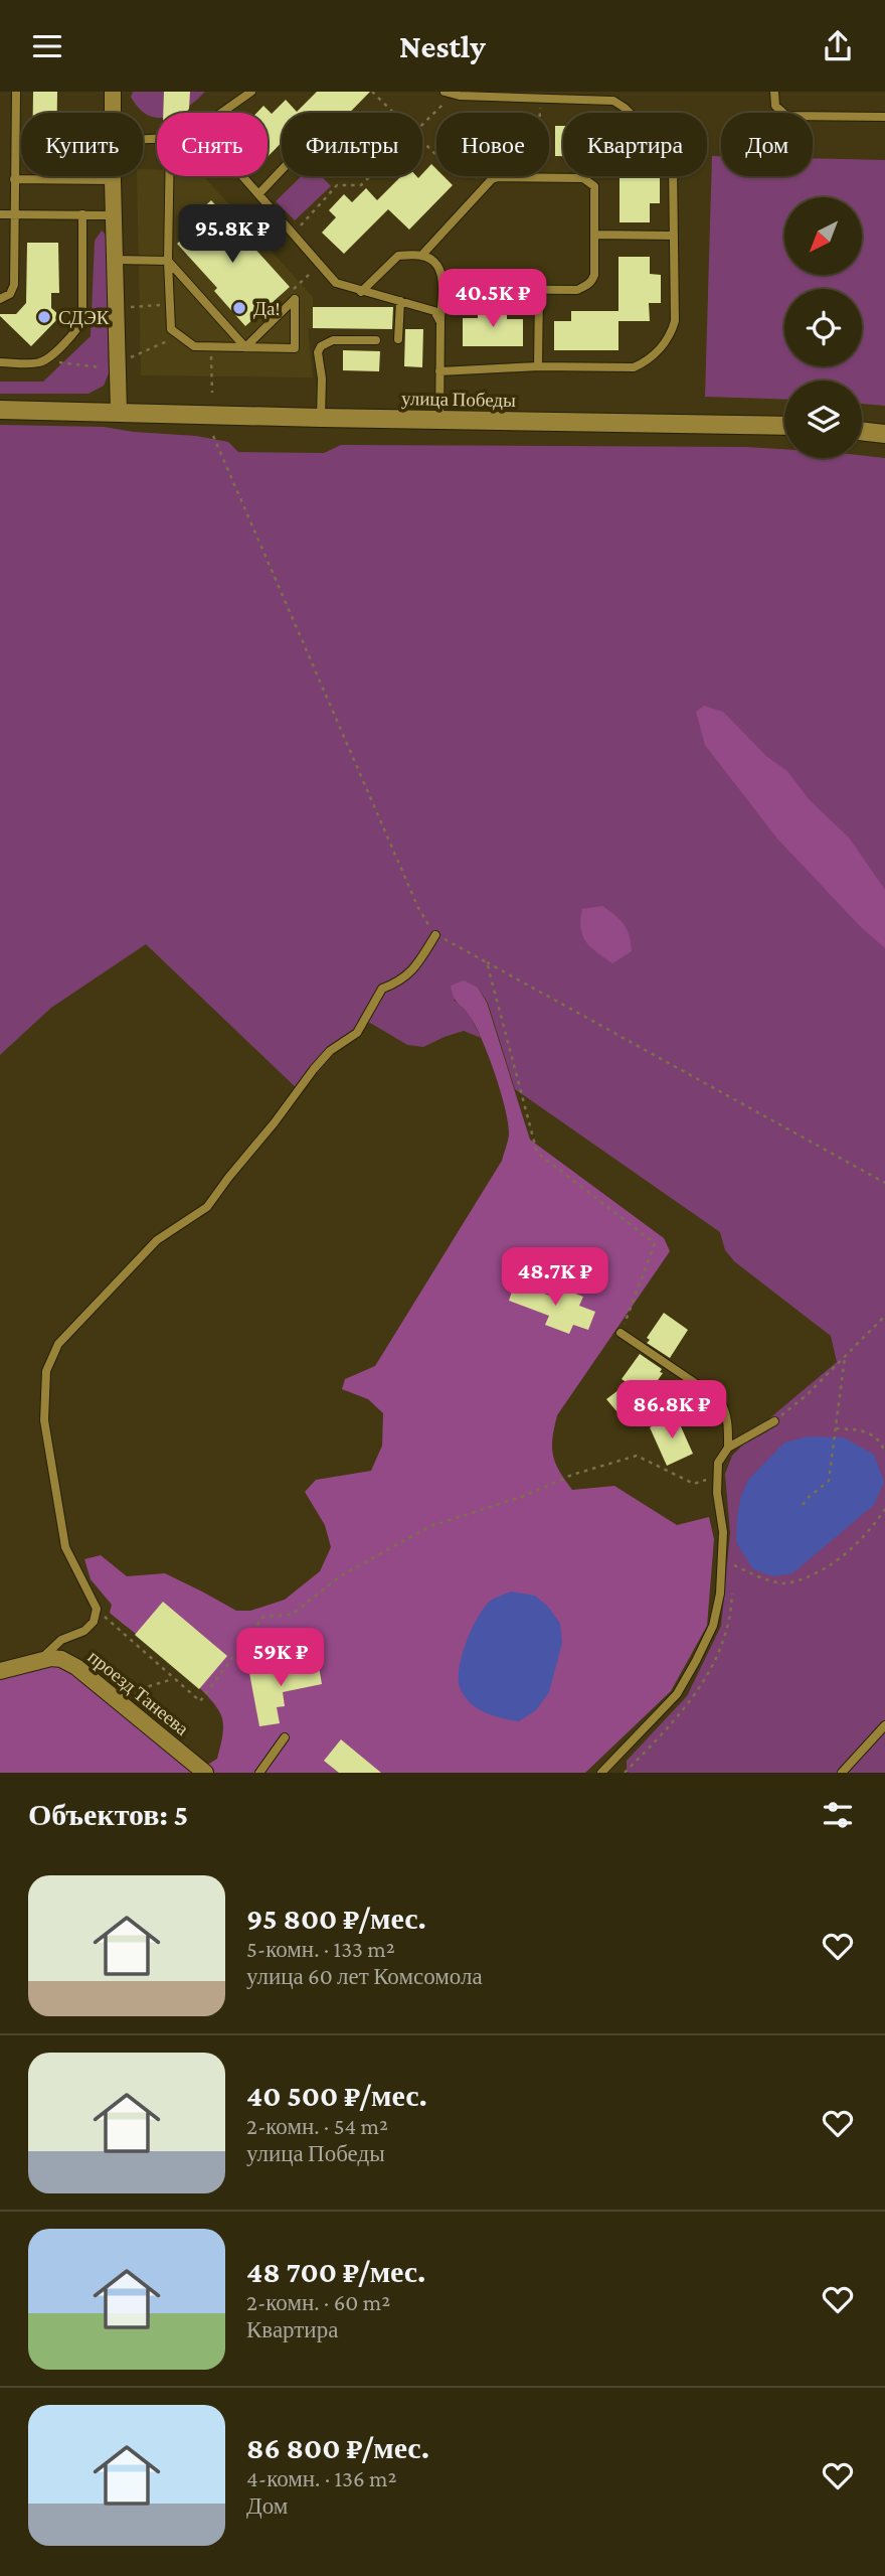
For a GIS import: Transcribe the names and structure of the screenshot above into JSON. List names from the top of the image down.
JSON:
{
  "streets": {
    "street": ["улица Победы", "проезд Танеева"]
  },
  "places": ["Да!", "СДЭК"],
  "north": "bottom left",
  "page": {
    "header": "Nestly",
    "chip": [
      "Купить",
      "Снять",
      "Фильтры",
      "Новое",
      "Квартира",
      "Дом"
    ],
    "price": [
      "95.8K ₽",
      "40.5K ₽",
      "48.7K ₽",
      "86.8K ₽",
      "59K ₽"
    ],
    "heading": "Объектов: 5",
    "list": [
      {
        "name": "95 800 ₽/мес.",
        "note": "5-комн. · 133 m² · улица 60 лет Комсомола"
      },
      {
        "name": "40 500 ₽/мес.",
        "note": "2-комн. · 54 m² · улица Победы"
      },
      {
        "name": "48 700 ₽/мес.",
        "note": "2-комн. · 60 m² · Квартира"
      },
      {
        "name": "86 800 ₽/мес.",
        "note": "4-комн. · 136 m² · Дом"
      }
    ]
  }
}
